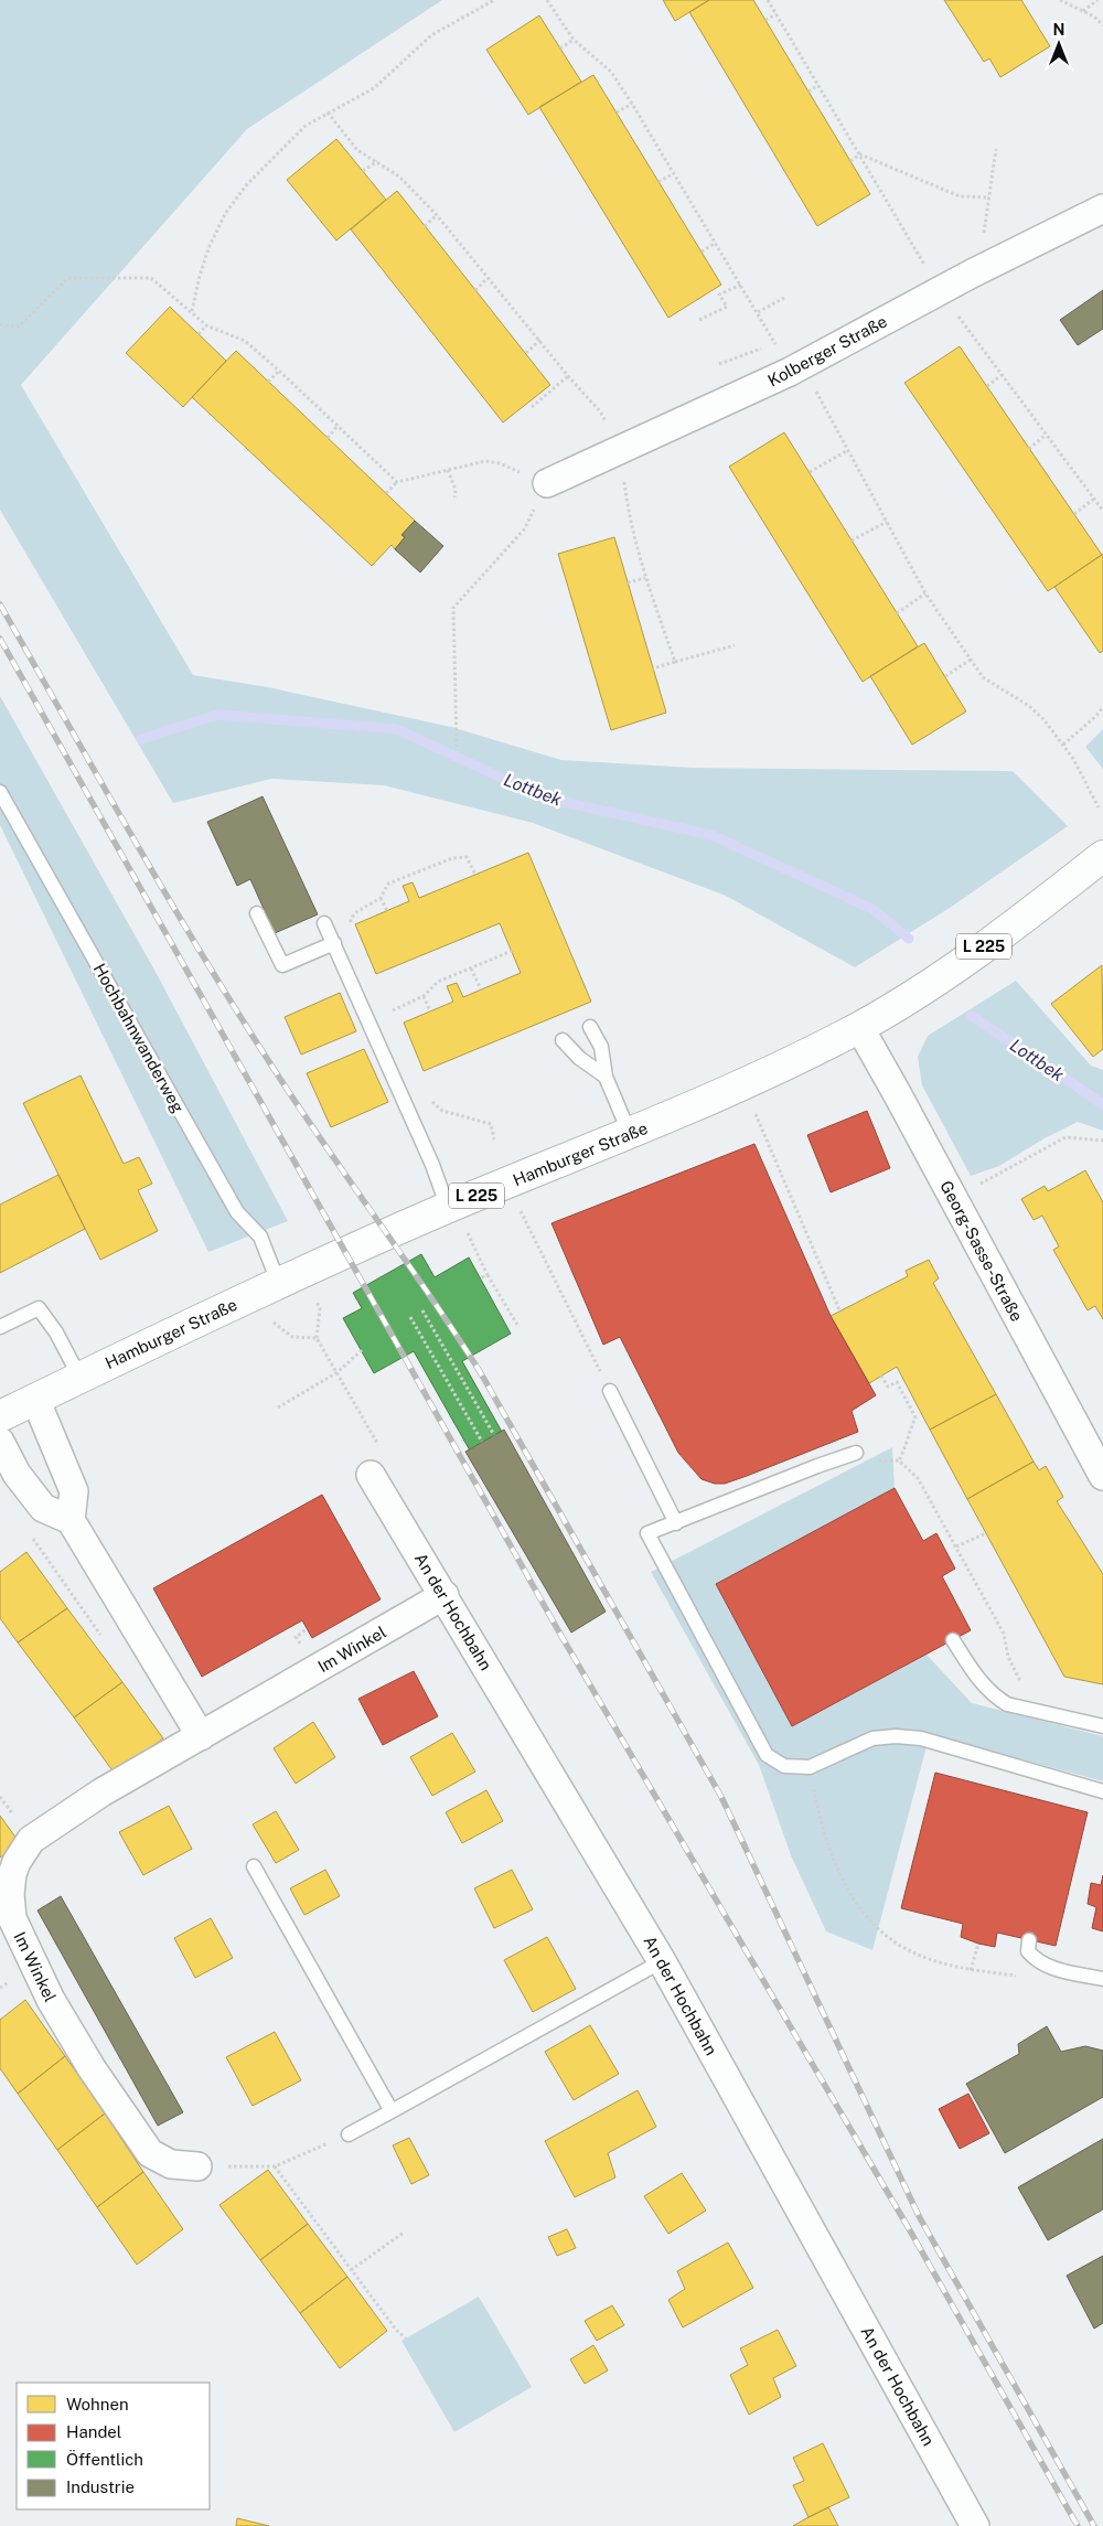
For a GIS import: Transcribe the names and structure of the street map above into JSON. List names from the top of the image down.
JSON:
{
  "streets": {
    "main road": ["L 225", "Hamburger Straße"],
    "street": [
      "Kolberger Straße",
      "Georg-Sasse-Straße",
      "An der Hochbahn",
      "Im Winkel"
    ],
    "lane": ["Hochbahnwanderweg"]
  },
  "crossings": [
    ["Hochbahnwanderweg", "Hamburger Straße"],
    ["Hamburger Straße", "Georg-Sasse-Straße"],
    ["An der Hochbahn", "Im Winkel"]
  ],
  "water": ["Lottbek"],
  "legend": [
    "Wohnen",
    "Handel",
    "Öffentlich",
    "Industrie"
  ],
  "north": "top"
}
